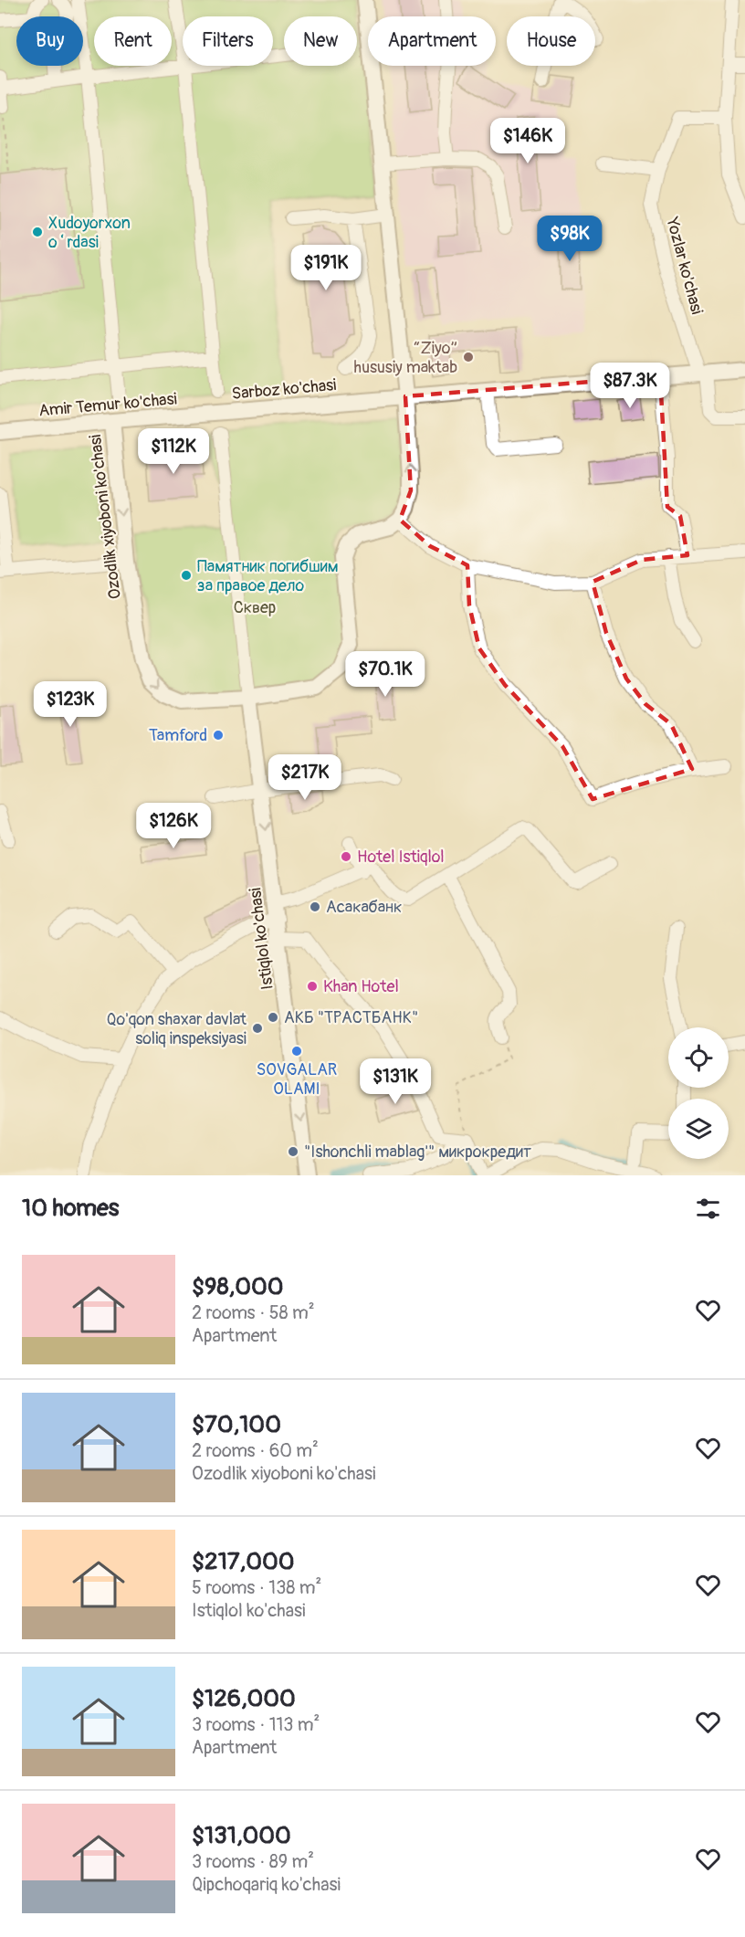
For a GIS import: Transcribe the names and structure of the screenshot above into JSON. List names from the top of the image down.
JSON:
{
  "streets": {
    "main road": [
      "Sarboz ko'chasi",
      "Amir Temur ko'chasi",
      "Ozodlik xiyoboni ko'chasi",
      "Istiqlol ko'chasi"
    ],
    "street": ["Yozlar ko'chasi"]
  },
  "crossings": [
    ["Yozlar ko'chasi", "Sarboz ko'chasi"],
    ["Sarboz ko'chasi", "Amir Temur ko'chasi"],
    ["Amir Temur ko'chasi", "Ozodlik xiyoboni ko'chasi"],
    ["Ozodlik xiyoboni ko'chasi", "Istiqlol ko'chasi"]
  ],
  "one_way": ["Ozodlik xiyoboni ko'chasi", "Istiqlol ko'chasi"],
  "parks": ["Сквер"],
  "places": [
    "Xudoyorxon oʻrdasi",
    "“Ziyo” hususiy maktab",
    "Памятник погибшим за правое дело",
    "Tamford",
    "Hotel Istiqlol",
    "Асакабанк",
    "Khan Hotel",
    "АКБ \"ТРАСТБАНК\"",
    "Qo'qon shaxar davlat soliq inspeksiyasi",
    "SOVGALAR OLAMI",
    "\"Ishonchli mablag'\" микрокредит"
  ],
  "page": {
    "chip": [
      "Buy",
      "Rent",
      "Filters",
      "New",
      "Apartment",
      "House"
    ],
    "price": [
      "$146K",
      "$98K",
      "$191K",
      "$87.3K",
      "$112K",
      "$70.1K",
      "$123K",
      "$217K",
      "$126K",
      "$131K"
    ],
    "heading": "10 homes",
    "list": [
      {
        "name": "$98,000",
        "note": "2 rooms · 58 m² · Apartment"
      },
      {
        "name": "$70,100",
        "note": "2 rooms · 60 m² · Ozodlik xiyoboni ko'chasi"
      },
      {
        "name": "$217,000",
        "note": "5 rooms · 138 m² · Istiqlol ko'chasi"
      },
      {
        "name": "$126,000",
        "note": "3 rooms · 113 m² · Apartment"
      },
      {
        "name": "$131,000",
        "note": "3 rooms · 89 m² · Qipchoqariq ko'chasi"
      }
    ]
  }
}
